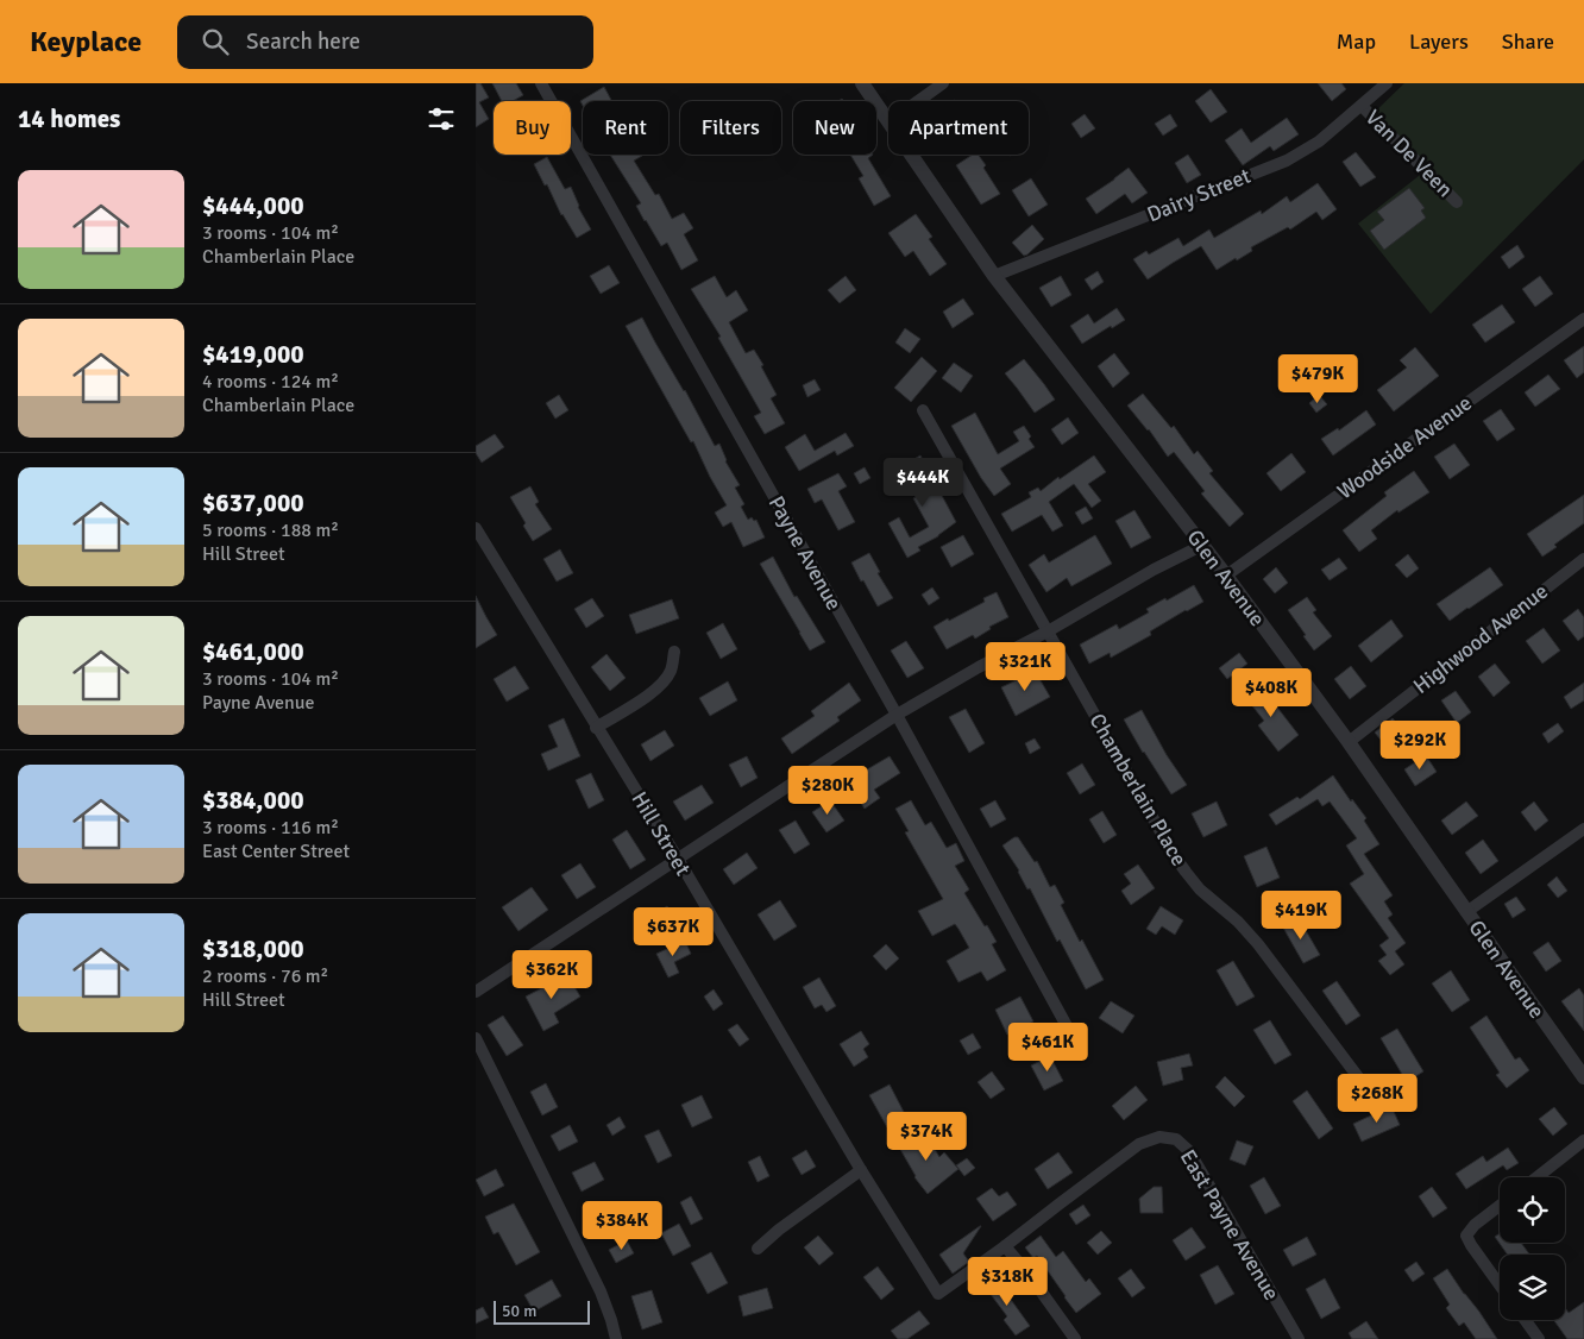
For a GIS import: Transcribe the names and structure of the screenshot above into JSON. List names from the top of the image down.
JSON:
{
  "streets": {
    "street": [
      "Van De Veen",
      "Dairy Street",
      "Woodside Avenue",
      "Payne Avenue",
      "Glen Avenue",
      "Highwood Avenue",
      "Chamberlain Place",
      "Hill Street",
      "East Payne Avenue"
    ]
  },
  "crossings": [
    ["Van De Veen", "Dairy Street"],
    ["Dairy Street", "Glen Avenue"],
    ["Woodside Avenue", "Glen Avenue"],
    ["Glen Avenue", "Highwood Avenue"],
    ["Hill Street", "East Payne Avenue"]
  ],
  "scale_bar": "50 m",
  "page": {
    "header": "Keyplace",
    "search": "Search here",
    "nav": ["Map", "Layers", "Share"],
    "heading": "14 homes",
    "chip": [
      "Buy",
      "Rent",
      "Filters",
      "New",
      "Apartment"
    ],
    "list": [
      {
        "name": "$444,000",
        "note": "3 rooms · 104 m² · Chamberlain Place"
      },
      {
        "name": "$419,000",
        "note": "4 rooms · 124 m² · Chamberlain Place"
      },
      {
        "name": "$637,000",
        "note": "5 rooms · 188 m² · Hill Street"
      },
      {
        "name": "$461,000",
        "note": "3 rooms · 104 m² · Payne Avenue"
      },
      {
        "name": "$384,000",
        "note": "3 rooms · 116 m² · East Center Street"
      },
      {
        "name": "$318,000",
        "note": "2 rooms · 76 m² · Hill Street"
      }
    ],
    "price": [
      "$479K",
      "$444K",
      "$321K",
      "$408K",
      "$292K",
      "$280K",
      "$419K",
      "$637K",
      "$362K",
      "$461K",
      "$268K",
      "$374K",
      "$384K",
      "$318K"
    ],
    "scale": "50 m"
  }
}
